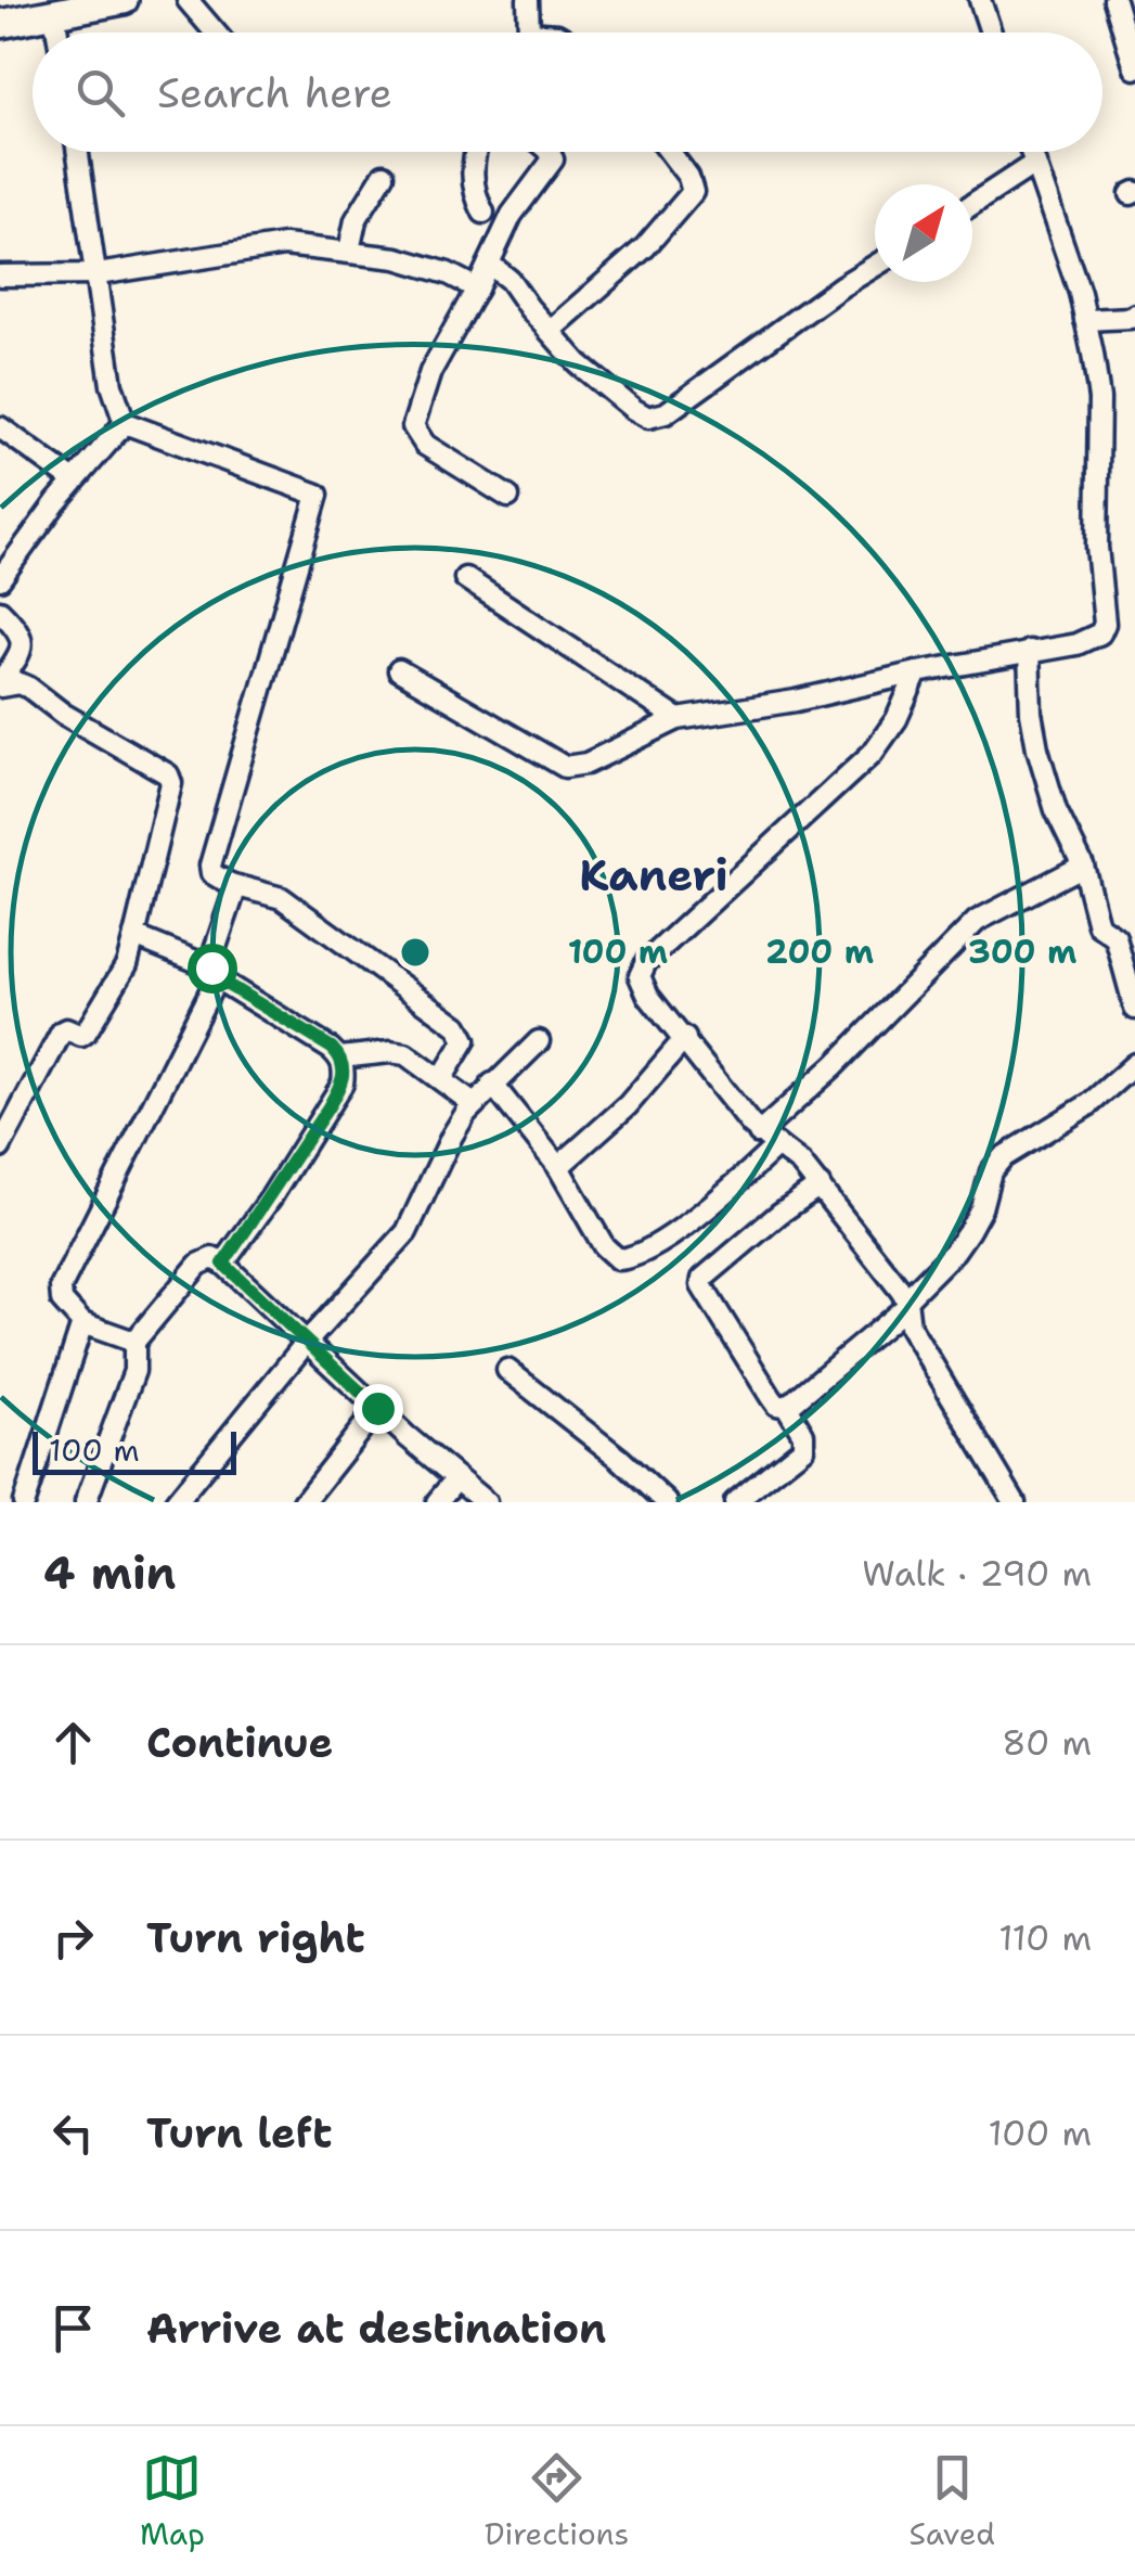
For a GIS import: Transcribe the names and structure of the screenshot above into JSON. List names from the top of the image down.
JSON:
{
  "districts": ["Kaneri"],
  "scale_bar": "100 m",
  "north": "top right",
  "page": {
    "search": "Search here",
    "scale": "100 m",
    "heading": ["4 min", "Walk · 290 m"],
    "list": [
      ["Continue", "80 m"],
      ["Turn right", "110 m"],
      ["Turn left", "100 m"],
      "Arrive at destination"
    ],
    "nav": ["Map", "Directions", "Saved"]
  },
  "rings": ["100 m", "200 m", "300 m"]
}
